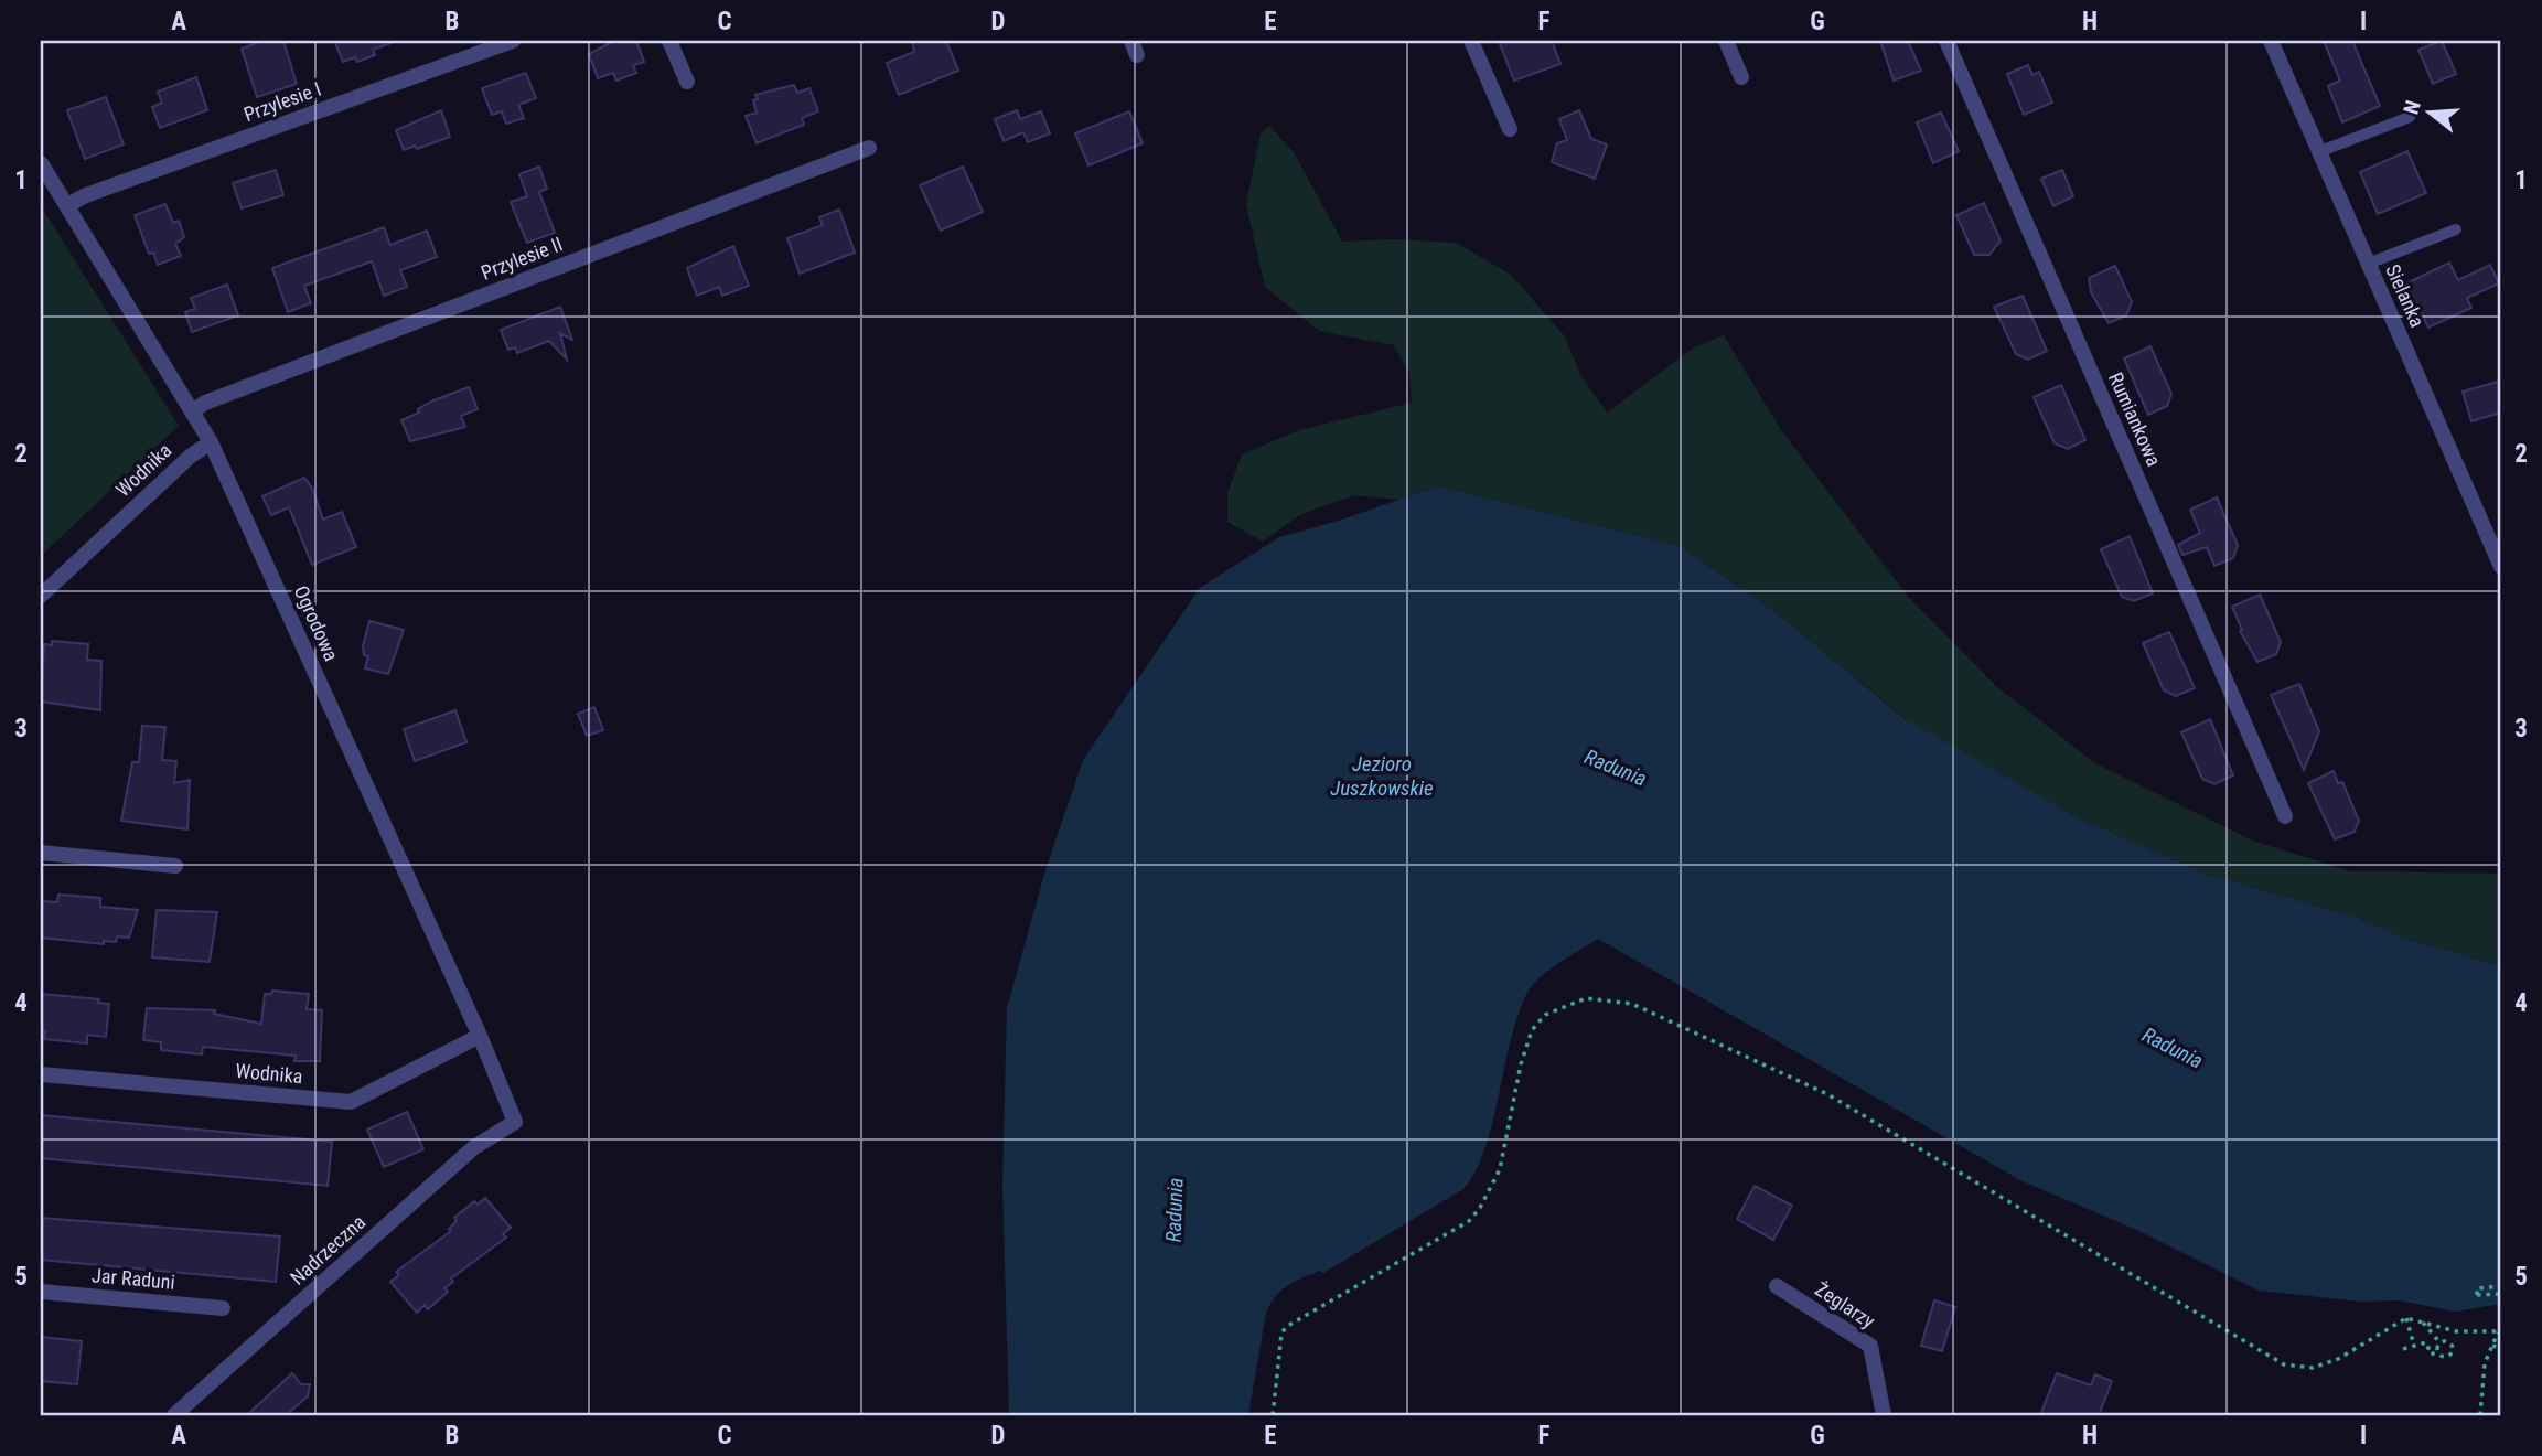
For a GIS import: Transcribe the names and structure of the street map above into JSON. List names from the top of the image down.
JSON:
{
  "streets": {
    "street": [
      "Przylesie I",
      "Przylesie II",
      "Sielanka",
      "Rumiankowa",
      "Wodnika",
      "Ogrodowa",
      "Nadrzeczna",
      "Jar Raduni",
      "Żeglarzy"
    ]
  },
  "crossings": [
    ["Przylesie I", "Ogrodowa"],
    ["Przylesie II", "Ogrodowa"],
    ["Wodnika", "Ogrodowa"],
    ["Ogrodowa", "Nadrzeczna"]
  ],
  "water": ["Jezioro Juszkowskie", "Radunia"],
  "north": "left",
  "grid": {
    "columns": [
      "A",
      "B",
      "C",
      "D",
      "E",
      "F",
      "G",
      "H",
      "I"
    ],
    "rows": [
      "1",
      "2",
      "3",
      "4",
      "5"
    ]
  }
}
